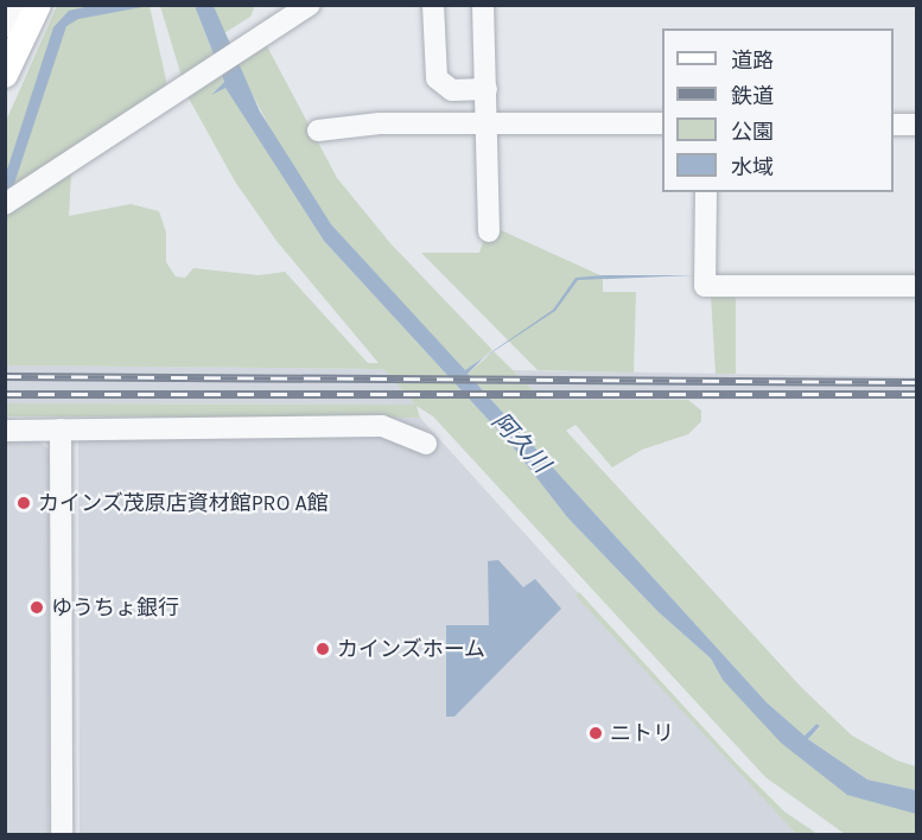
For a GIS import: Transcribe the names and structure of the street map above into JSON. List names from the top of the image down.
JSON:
{
  "water": ["阿久川"],
  "places": [
    "カインズ茂原店資材館PRO A館",
    "ゆうちょ銀行",
    "カインズホーム",
    "ニトリ"
  ],
  "legend": [
    "道路",
    "鉄道",
    "公園",
    "水域"
  ]
}
